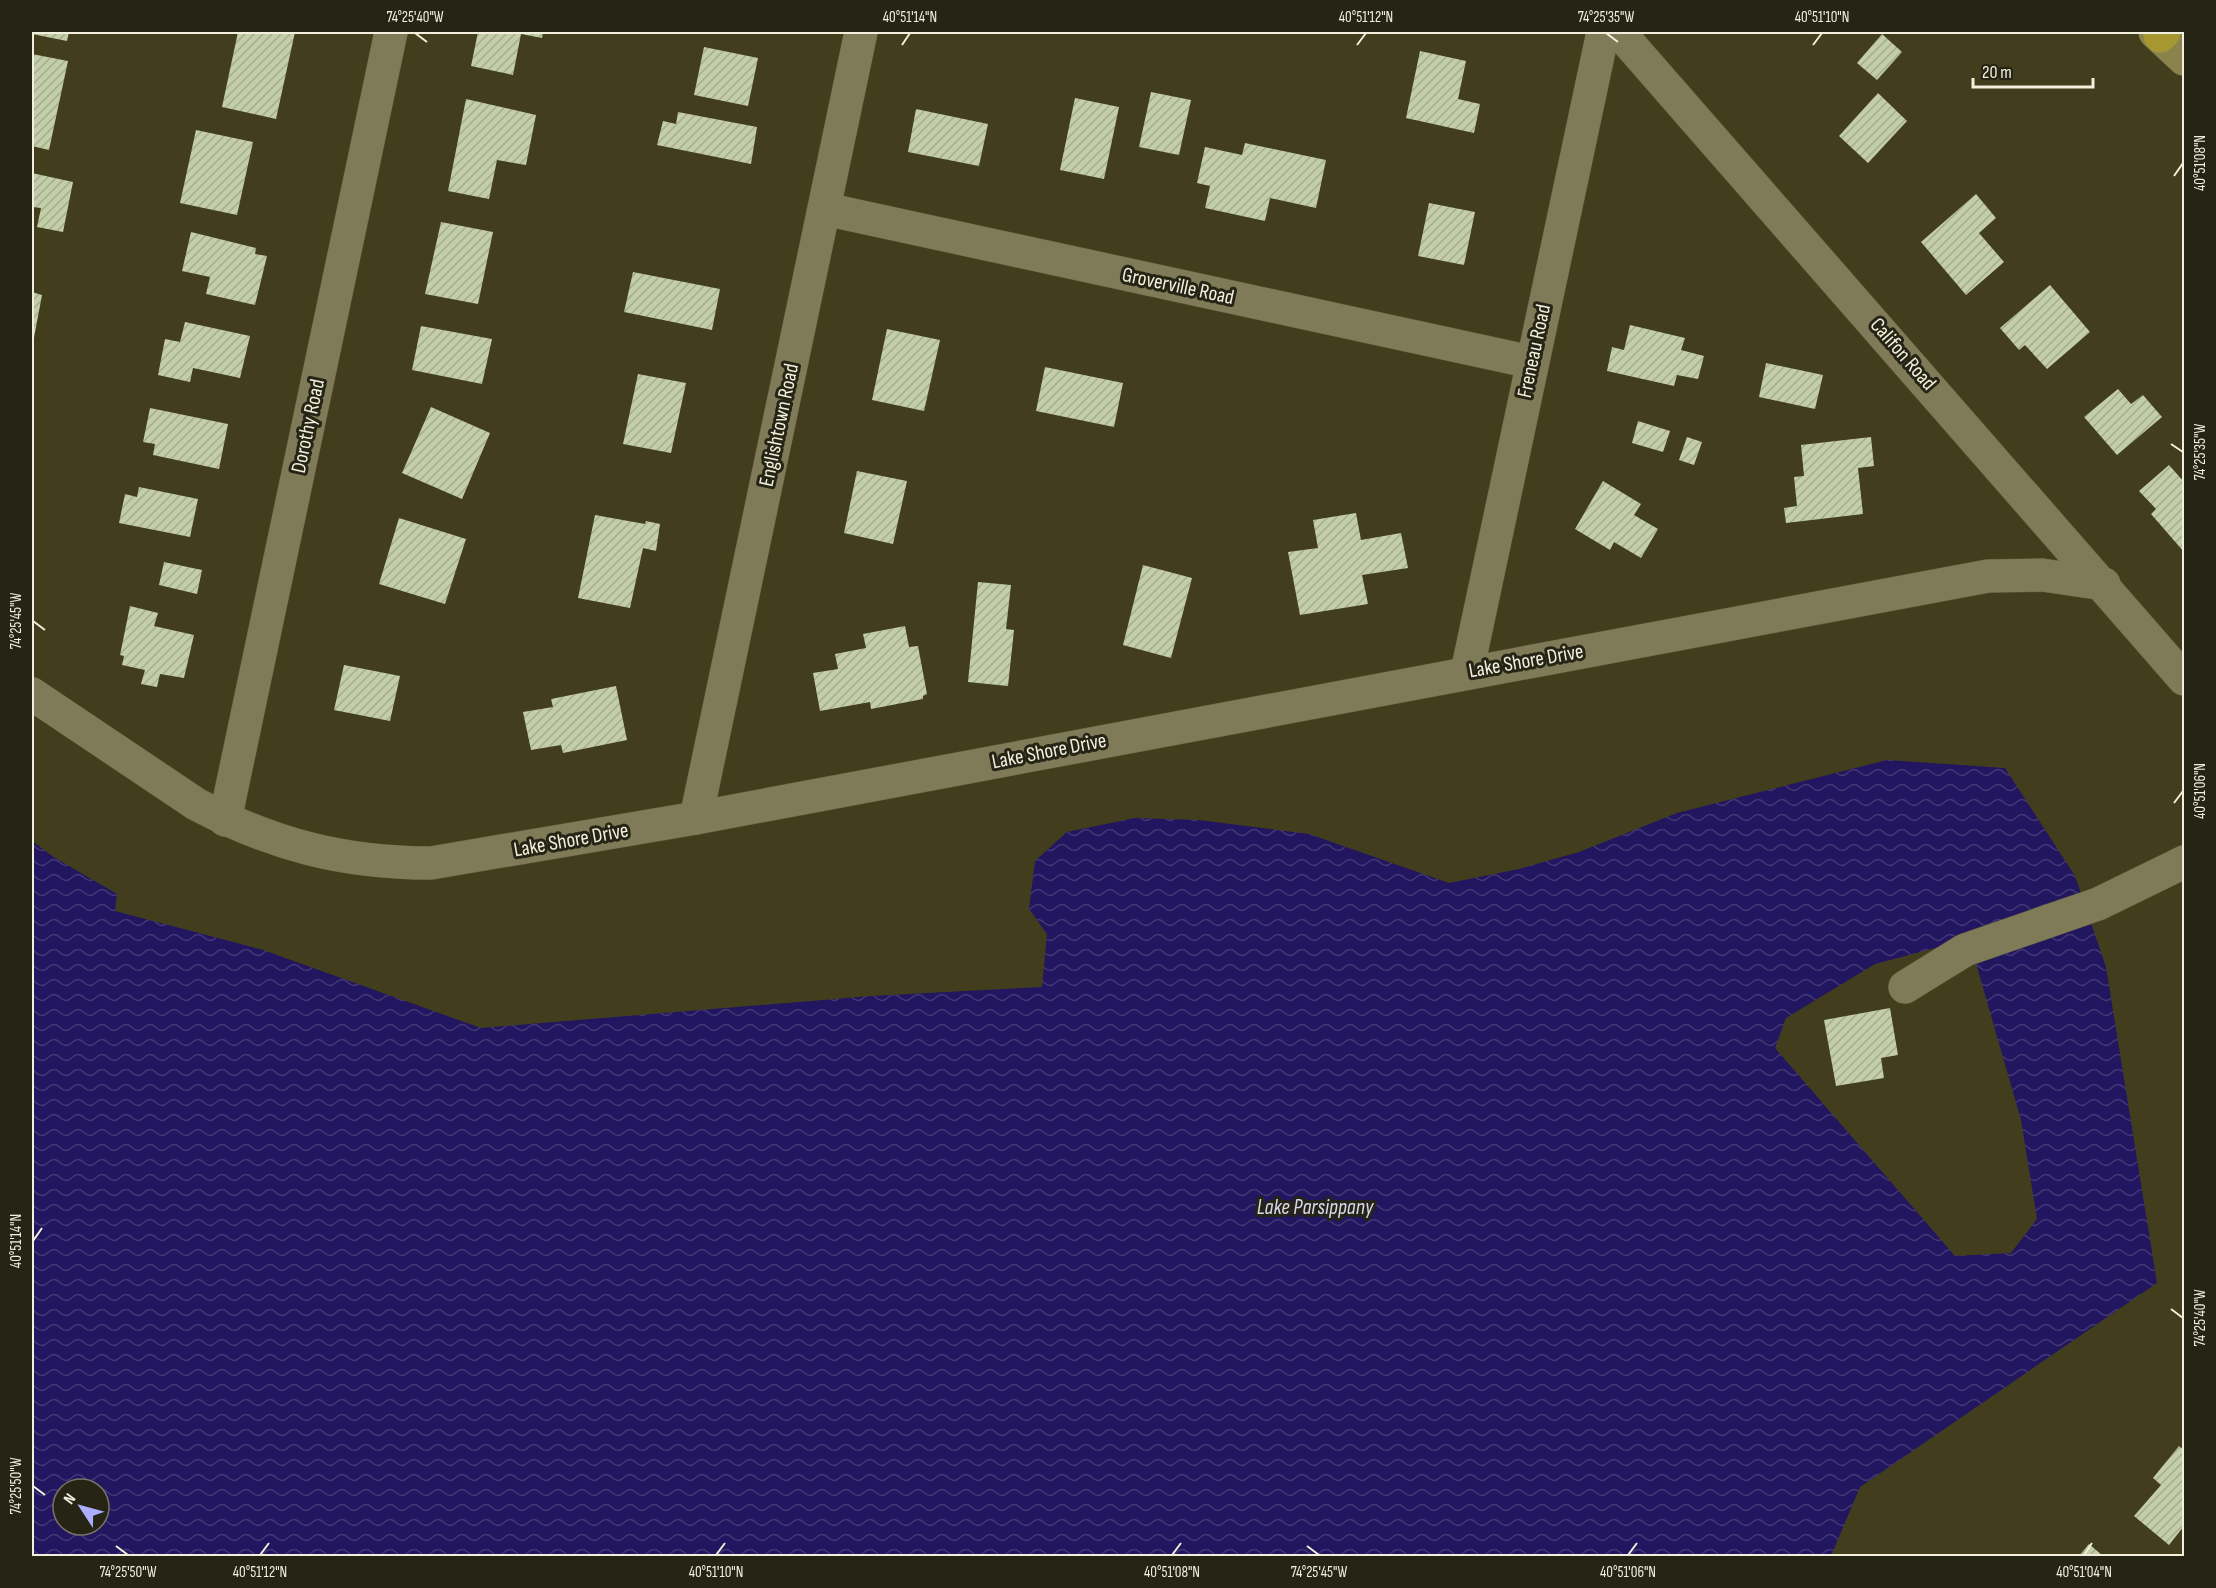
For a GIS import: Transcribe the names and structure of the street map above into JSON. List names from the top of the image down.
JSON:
{
  "streets": {
    "street": [
      "Groverville Road",
      "Freneau Road",
      "Califon Road",
      "Englishtown Road",
      "Dorothy Road",
      "Lake Shore Drive"
    ]
  },
  "crossings": [
    ["Groverville Road", "Freneau Road"],
    ["Groverville Road", "Englishtown Road"],
    ["Freneau Road", "Lake Shore Drive"],
    ["Califon Road", "Lake Shore Drive"],
    ["Englishtown Road", "Lake Shore Drive"],
    ["Dorothy Road", "Lake Shore Drive"]
  ],
  "water": ["Lake Parsippany"],
  "scale_bar": "20 m",
  "north": "top left",
  "coordinates": [
    "74°25'40\"W",
    "40°51'14\"N",
    "40°51'12\"N",
    "74°25'35\"W",
    "40°51'10\"N",
    "40°51'08\"N",
    "74°25'45\"W",
    "40°51'06\"N",
    "74°25'50\"W",
    "40°51'04\"N"
  ]
}
